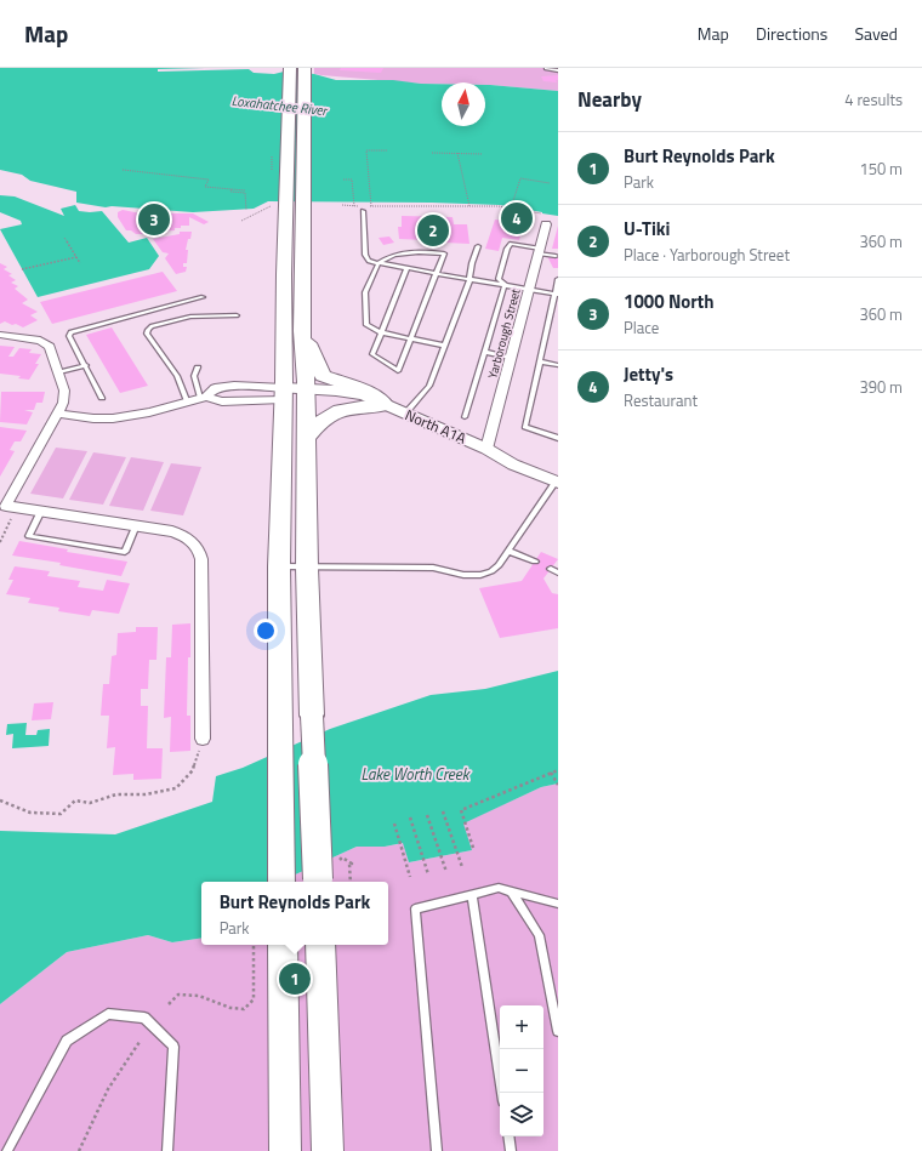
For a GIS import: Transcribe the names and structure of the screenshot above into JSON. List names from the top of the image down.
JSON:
{
  "streets": {
    "street": ["Yarborough Street", "North A1A"]
  },
  "crossings": [
    ["Yarborough Street", "North A1A"]
  ],
  "water": ["Loxahatchee River", "Lake Worth Creek"],
  "north": "top",
  "page": {
    "header": "Map",
    "nav": ["Map", "Directions", "Saved"],
    "heading": ["Nearby", "4 results"],
    "list": [
      {
        "mark": "1",
        "name": "Burt Reynolds Park",
        "note": "Park",
        "value": "150 m"
      },
      {
        "mark": "2",
        "name": "U-Tiki",
        "note": "Place · Yarborough Street",
        "value": "360 m"
      },
      {
        "mark": "3",
        "name": "1000 North",
        "note": "Place",
        "value": "360 m"
      },
      {
        "mark": "4",
        "name": "Jetty's",
        "note": "Restaurant",
        "value": "390 m"
      }
    ],
    "pins": [
      "4",
      "3",
      "2",
      "1"
    ],
    "popup": ["Burt Reynolds Park", "Park"],
    "map_buttons": ["+", "−"]
  }
}
